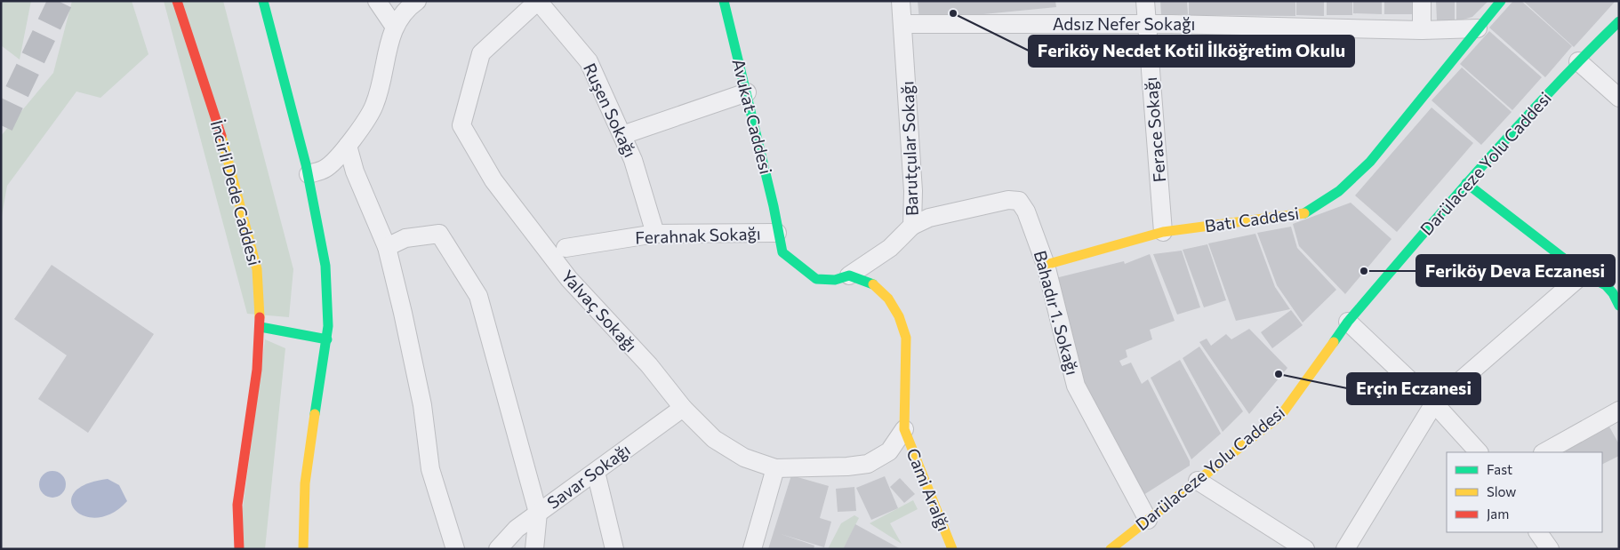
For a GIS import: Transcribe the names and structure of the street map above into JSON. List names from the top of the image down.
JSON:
{
  "streets": {
    "main road": [
      "Avukat Caddesi",
      "Barutçular Sokağı",
      "Darülaceze Yolu Caddesi",
      "İncirli Dede Caddesi",
      "Batı Caddesi",
      "Cami Aralğı"
    ],
    "street": [
      "Adsız Nefer Sokağı",
      "Ruşen Sokağı",
      "Ferace Sokağı",
      "Ferahnak Sokağı",
      "Yalvaç Sokağı",
      "Bahadır 1. Sokağı",
      "Savar Sokağı"
    ]
  },
  "crossings": [
    ["Adsız Nefer Sokağı", "Ferace Sokağı"],
    ["Adsız Nefer Sokağı", "Barutçular Sokağı"],
    ["Adsız Nefer Sokağı", "Batı Caddesi"],
    ["Ruşen Sokağı", "Ferahnak Sokağı"],
    ["Ruşen Sokağı", "Yalvaç Sokağı"],
    ["Avukat Caddesi", "Barutçular Sokağı"],
    ["Avukat Caddesi", "Ferahnak Sokağı"],
    ["Ferace Sokağı", "Batı Caddesi"],
    ["Barutçular Sokağı", "Ferahnak Sokağı"],
    ["Barutçular Sokağı", "Bahadır 1. Sokağı"],
    ["Darülaceze Yolu Caddesi", "Bahadır 1. Sokağı"],
    ["Batı Caddesi", "Bahadır 1. Sokağı"],
    ["Yalvaç Sokağı", "Savar Sokağı"],
    ["Yalvaç Sokağı", "Cami Aralğı"]
  ],
  "places": ["Feriköy Necdet Kotil İlköğretim Okulu", "Feriköy Deva Eczanesi", "Erçin Eczanesi"],
  "legend": ["Fast", "Slow", "Jam"]
}
